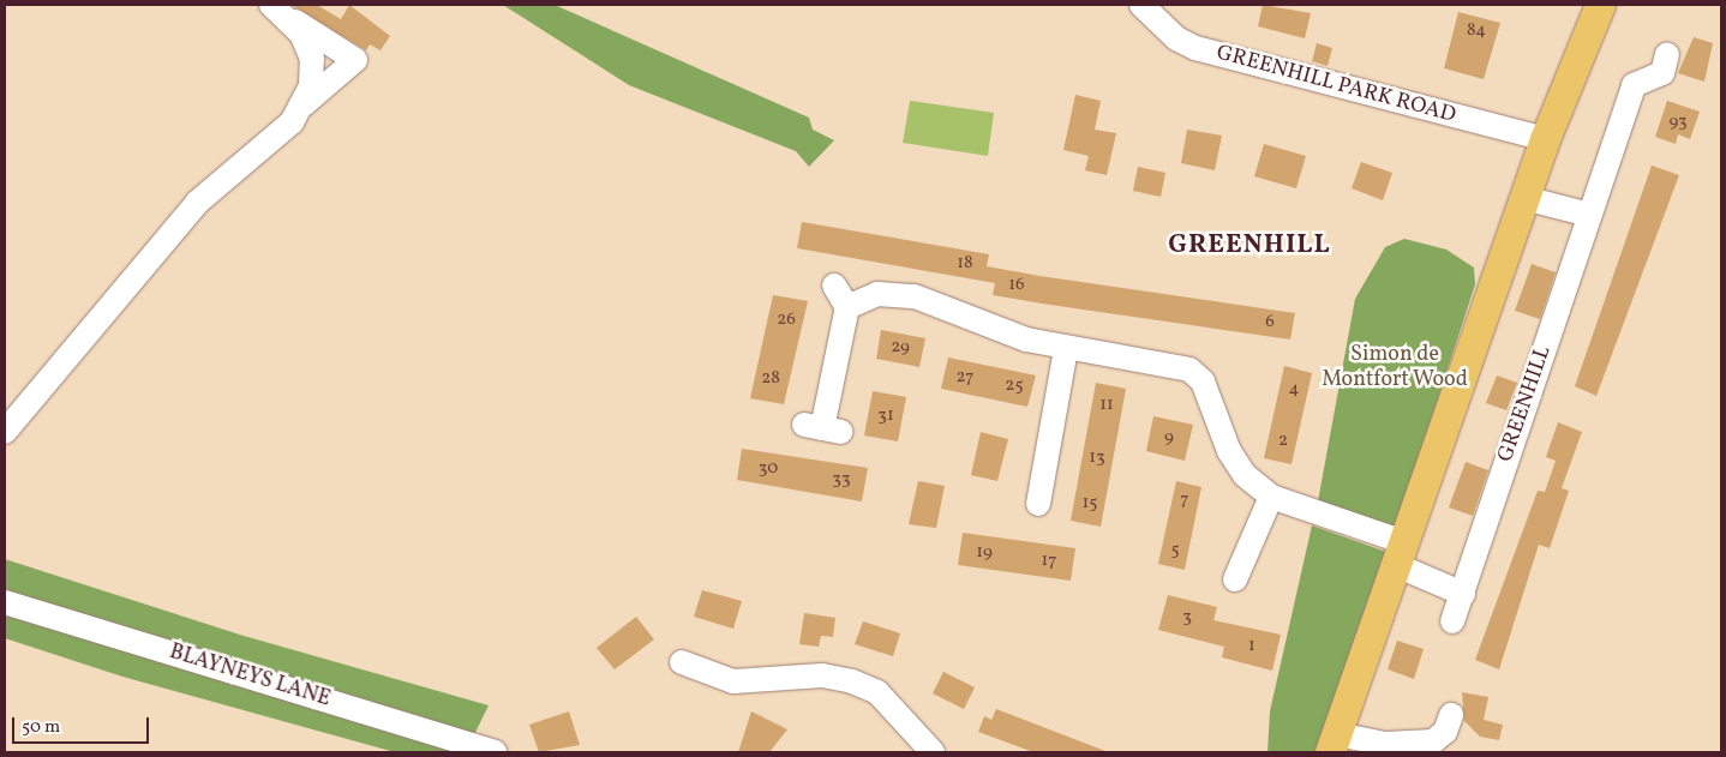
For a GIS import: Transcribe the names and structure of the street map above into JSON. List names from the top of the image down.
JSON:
{
  "streets": {
    "street": ["GREENHILL PARK ROAD", "GREENHILL", "BLAYNEYS LANE"]
  },
  "districts": ["GREENHILL"],
  "parks": ["Simon de Montfort Wood"],
  "house_numbers": [
    "84",
    "93",
    "18",
    "16",
    "26",
    "6",
    "29",
    "27",
    "28",
    "25",
    "4",
    "11",
    "31",
    "9",
    "2",
    "13",
    "30",
    "33",
    "7",
    "15",
    "5",
    "19",
    "17",
    "3",
    "1"
  ],
  "scale_bar": "50 m"
}
